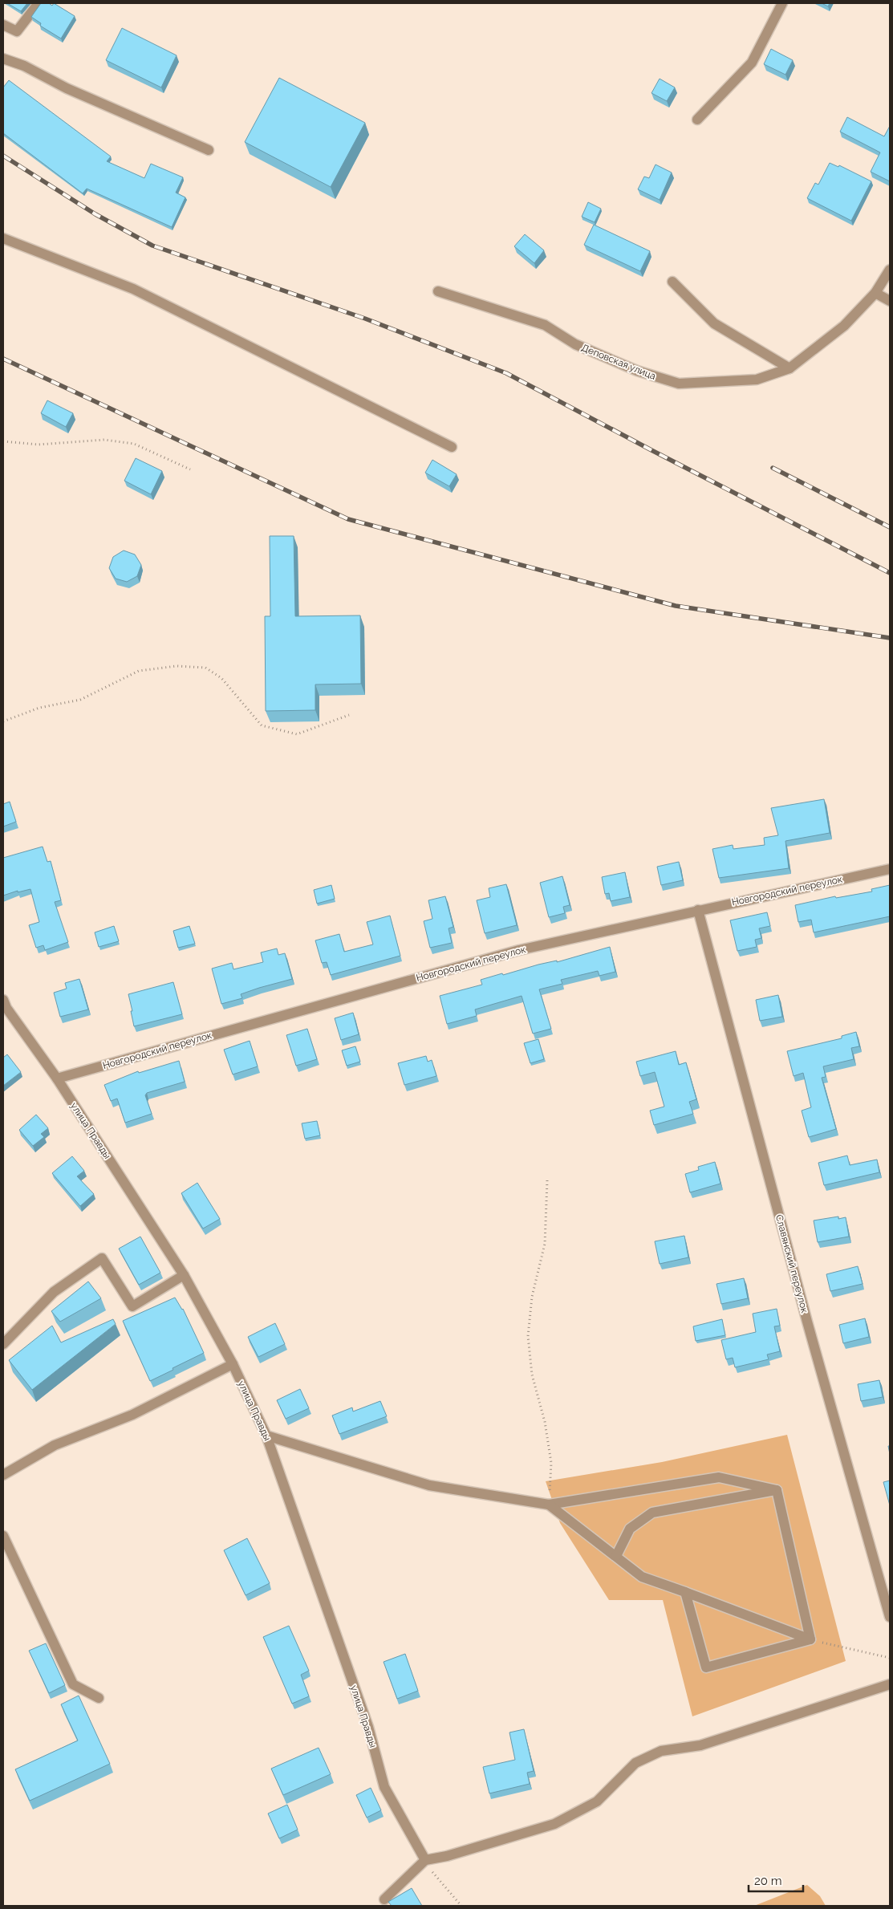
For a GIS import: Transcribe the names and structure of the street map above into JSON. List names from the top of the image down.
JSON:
{
  "streets": {
    "street": [
      "Деповская улица",
      "Новгородский переулок",
      "улица Правды",
      "Славянский переулок"
    ]
  },
  "crossings": [
    ["Новгородский переулок", "улица Правды"],
    ["Новгородский переулок", "Славянский переулок"]
  ],
  "scale_bar": "20 m"
}
